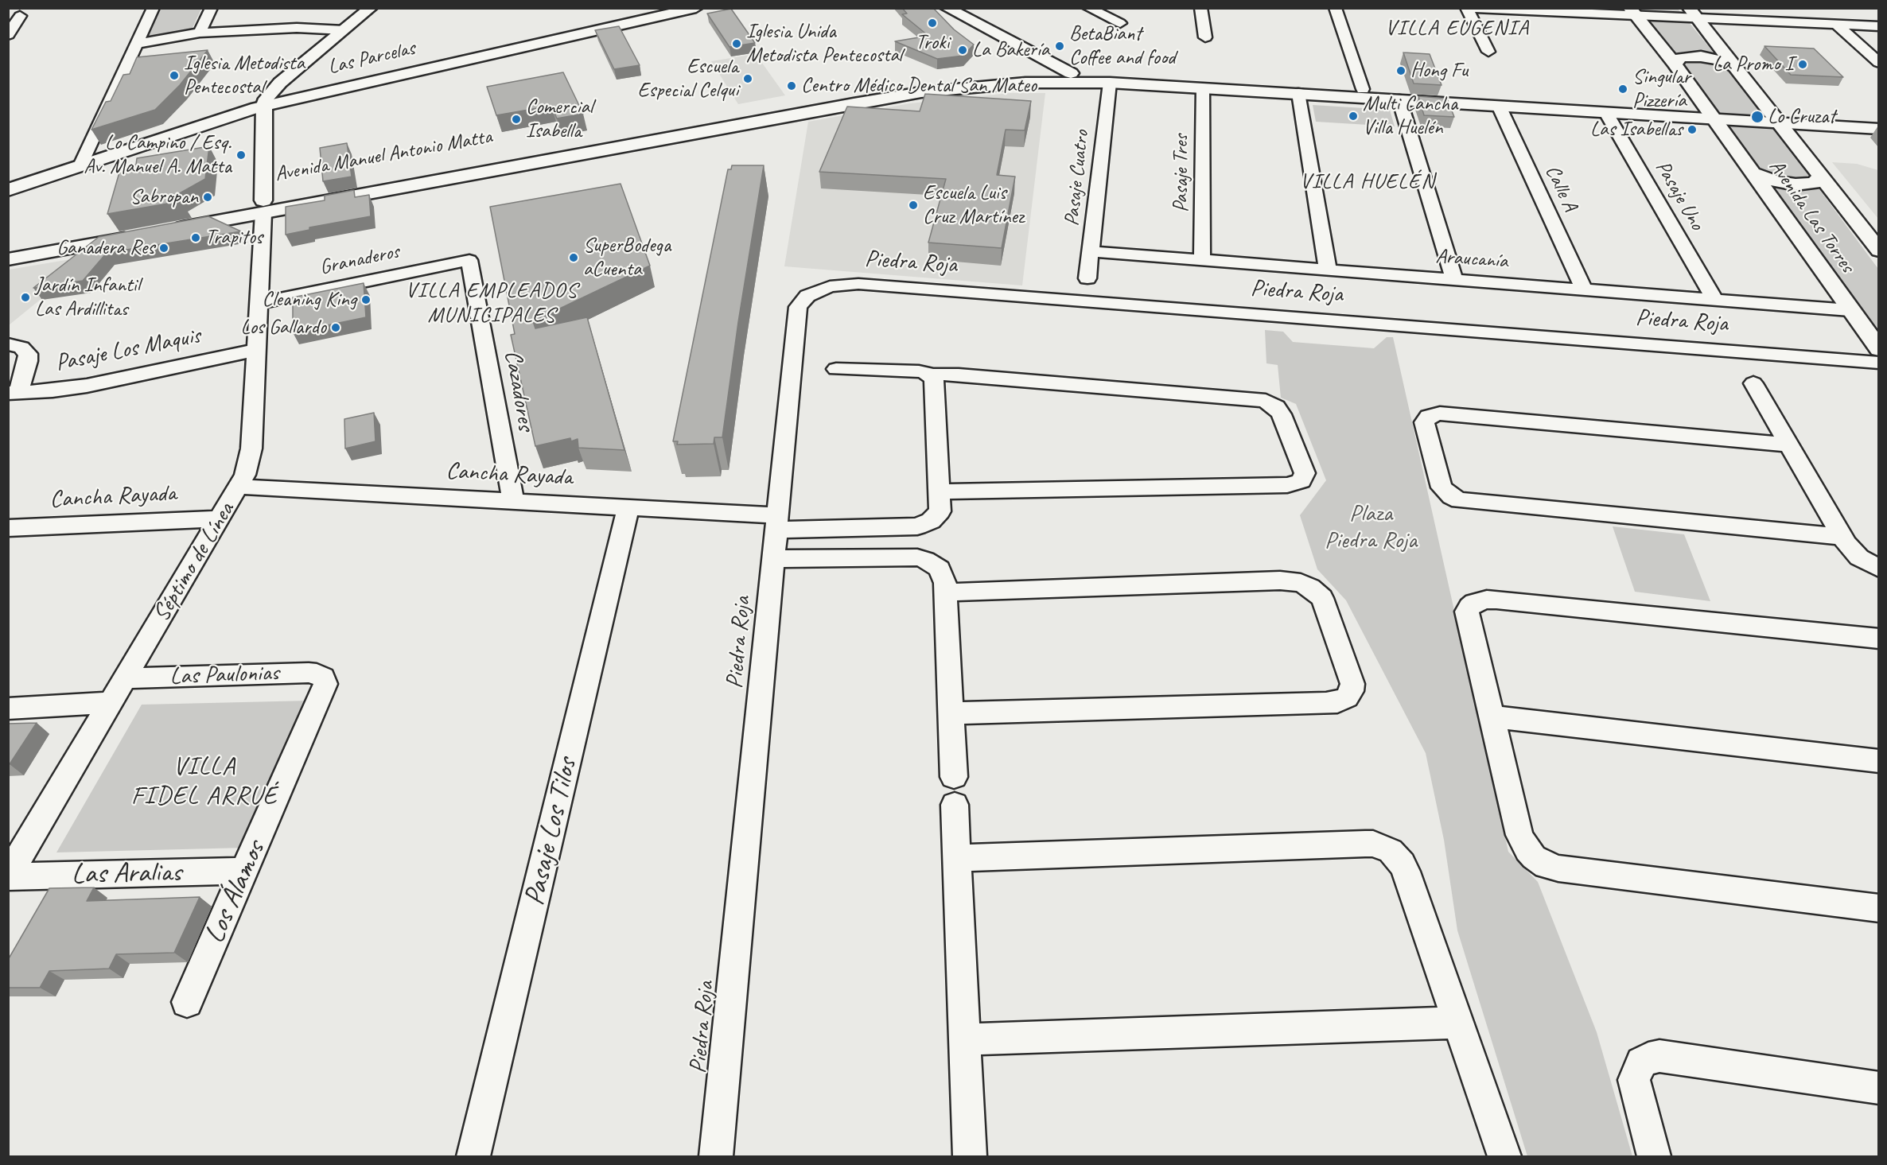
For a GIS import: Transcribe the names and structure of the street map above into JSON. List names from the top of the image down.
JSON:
{
  "streets": {
    "main road": ["Las Parcelas", "Avenida Manuel Antonio Matta", "Avenida Las Torres"],
    "street": [
      "Pasaje Tres",
      "Pasaje Cuatro",
      "Calle A",
      "Pasaje Uno",
      "Araucanía",
      "Granaderos",
      "Piedra Roja",
      "Pasaje Los Maquis",
      "Cazadores",
      "Cancha Rayada",
      "Séptimo de Línea",
      "Las Paulonias",
      "Pasaje Los Tilos",
      "Las Aralias",
      "Los Álamos"
    ]
  },
  "crossings": [
    ["Avenida Manuel Antonio Matta", "Pasaje Tres"],
    ["Avenida Manuel Antonio Matta", "Pasaje Cuatro"],
    ["Avenida Manuel Antonio Matta", "Calle A"],
    ["Avenida Manuel Antonio Matta", "Pasaje Uno"],
    ["Avenida Manuel Antonio Matta", "Avenida Las Torres"],
    ["Avenida Manuel Antonio Matta", "Séptimo de Línea"],
    ["Pasaje Tres", "Araucanía"],
    ["Pasaje Cuatro", "Araucanía"],
    ["Calle A", "Araucanía"],
    ["Pasaje Uno", "Araucanía"],
    ["Avenida Las Torres", "Araucanía"],
    ["Granaderos", "Cazadores"],
    ["Granaderos", "Séptimo de Línea"],
    ["Piedra Roja", "Cancha Rayada"],
    ["Pasaje Los Maquis", "Séptimo de Línea"],
    ["Cazadores", "Cancha Rayada"],
    ["Cancha Rayada", "Séptimo de Línea"],
    ["Cancha Rayada", "Pasaje Los Tilos"],
    ["Séptimo de Línea", "Las Paulonias"],
    ["Séptimo de Línea", "Las Aralias"],
    ["Las Paulonias", "Los Álamos"],
    ["Las Aralias", "Los Álamos"]
  ],
  "districts": [
    "VILLA EUGENIA",
    "VILLA HUELÉN",
    "VILLA EMPLEADOS MUNICIPALES",
    "VILLA FIDEL ARRUÉ"
  ],
  "parks": ["Plaza Piedra Roja"],
  "places": [
    "Troki",
    "Iglesia Unida Metodista Pentecostal",
    "BetaBiant Coffee and food",
    "La Bakería",
    "La Promo I",
    "Hong Fu",
    "Iglesia Metodista Pentecostal",
    "Escuela Especial Celqui",
    "Centro Médico Dental San Mateo",
    "Singular Pizzería",
    "Multi Cancha Villa Huelén",
    "Lo Cruzat",
    "Comercial Isabella",
    "Las Isabellas",
    "Lo Campino / Esq. Av. Manuel A. Matta",
    "Sabropan",
    "Escuela Luis Cruz Martínez",
    "Trapitos",
    "Ganadera Res",
    "SuperBodega aCuenta",
    "Jardín Infantil Las Ardillitas",
    "Cleaning King",
    "Los Gallardo"
  ]
}
